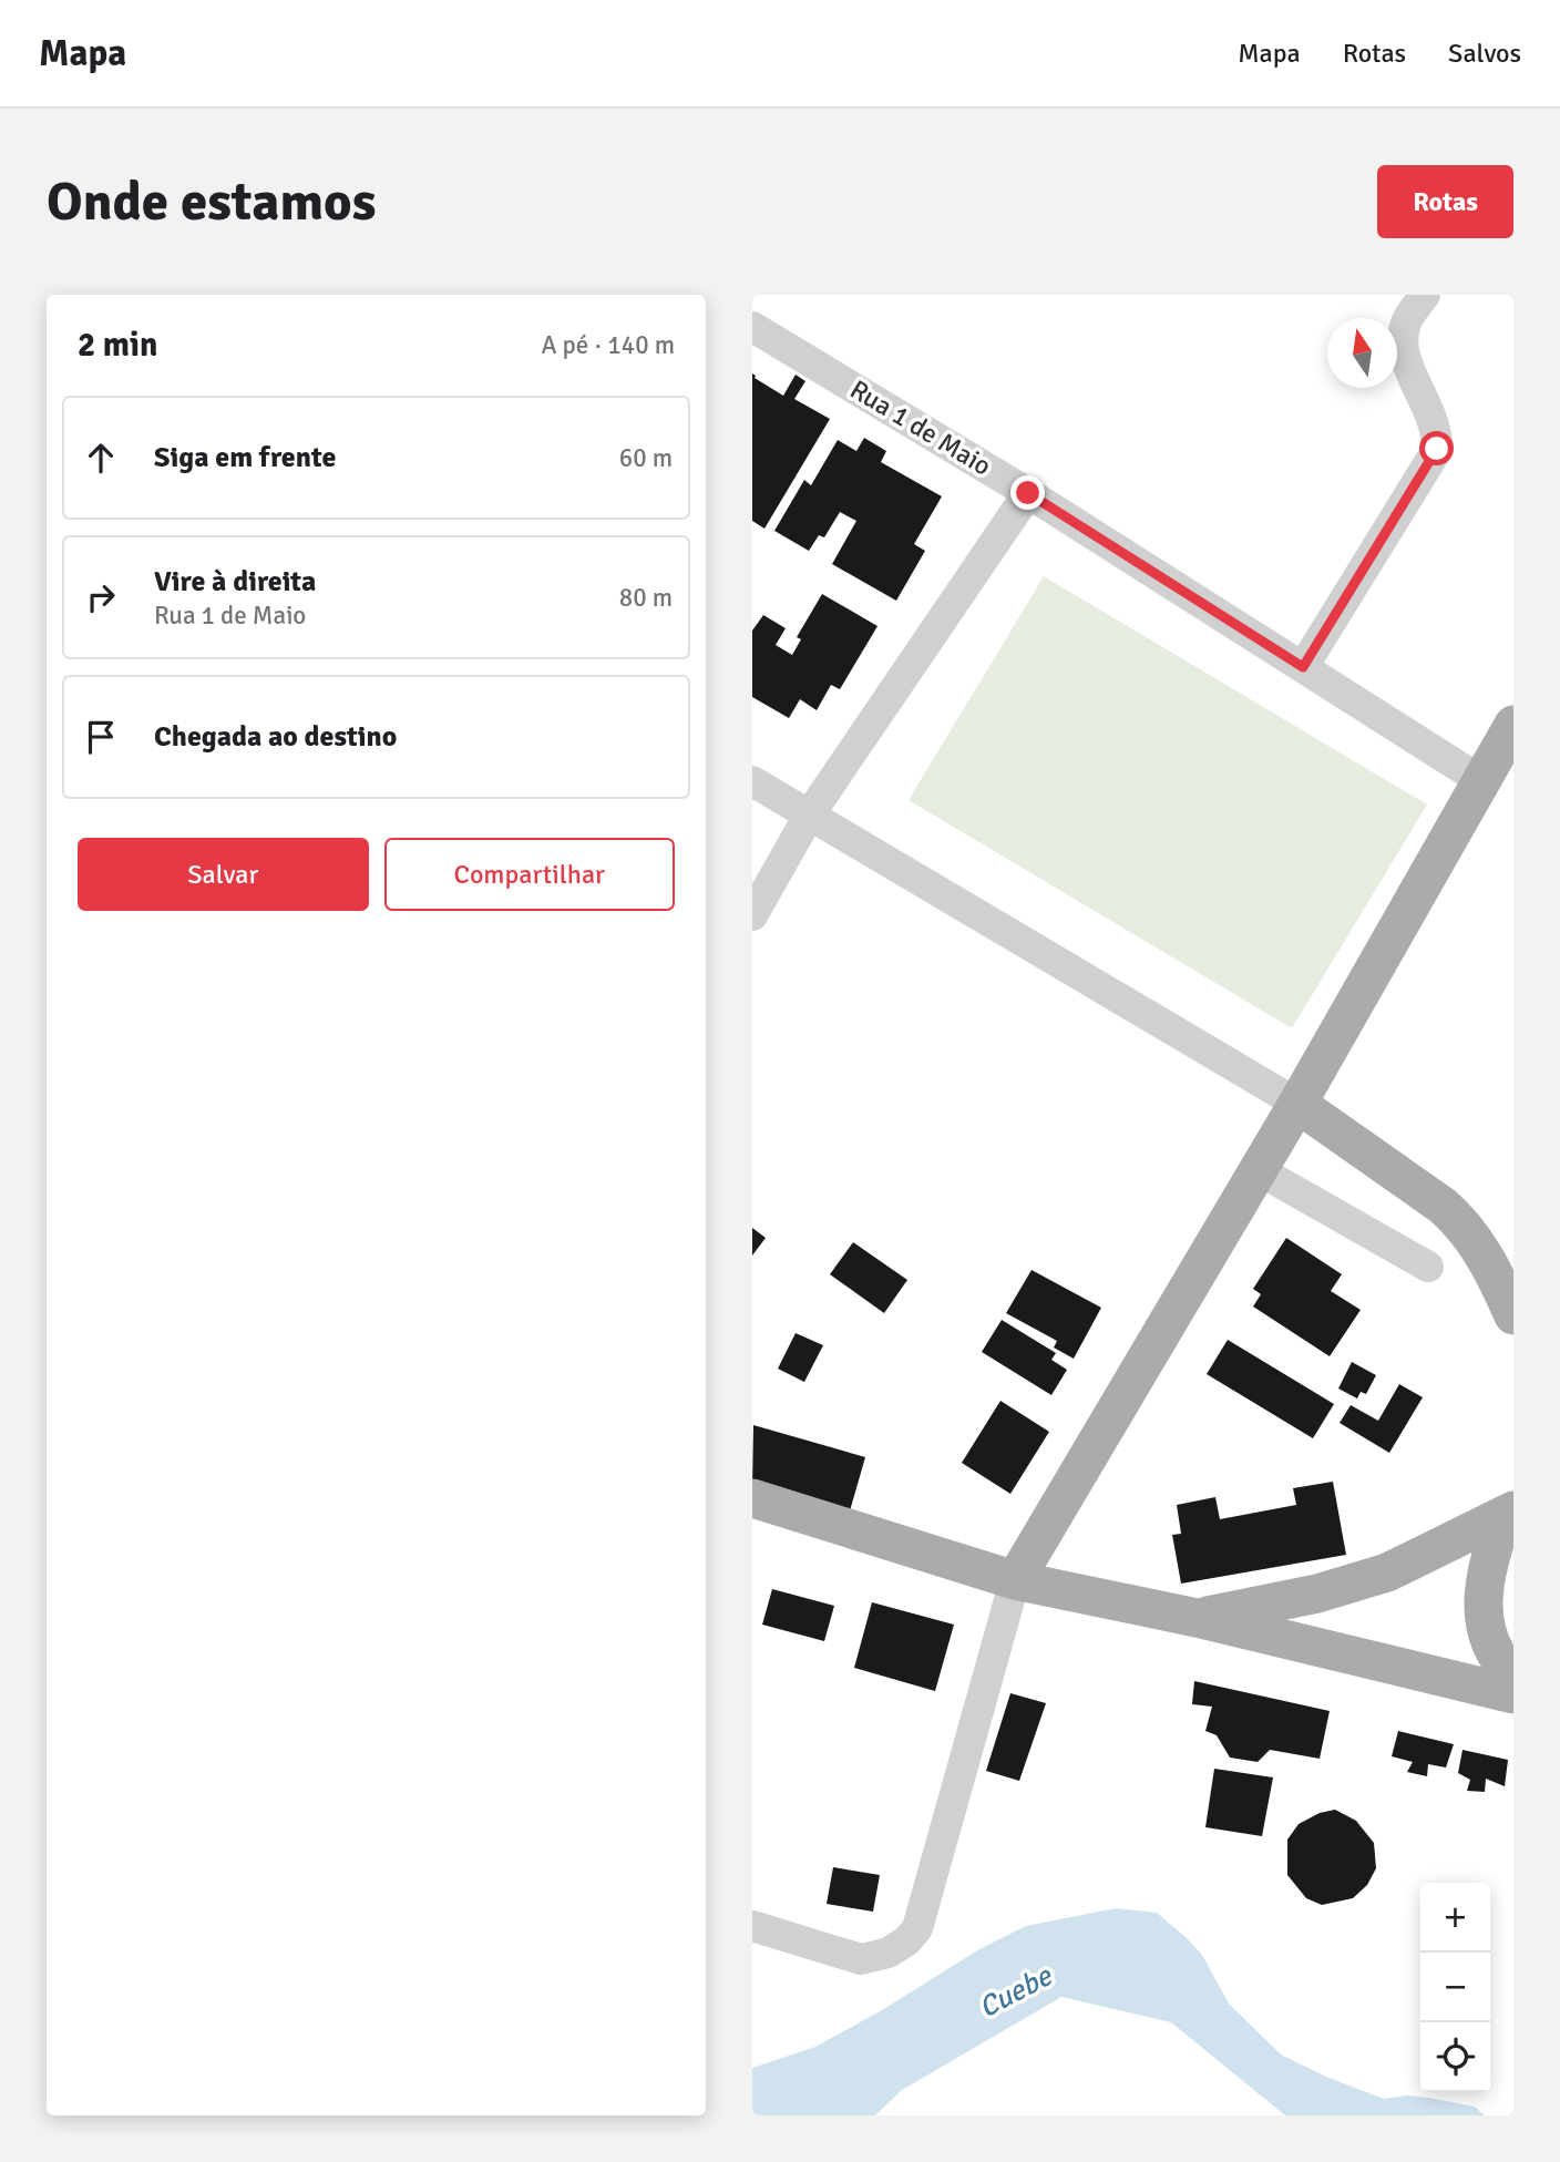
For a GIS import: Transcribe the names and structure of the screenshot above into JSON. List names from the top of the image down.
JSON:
{
  "streets": {
    "street": ["Rua 1 de Maio"]
  },
  "water": ["Cuebe"],
  "north": "top",
  "page": {
    "header": "Mapa",
    "nav": ["Mapa", "Rotas", "Salvos"],
    "buttons": [
      "Rotas",
      ["Salvar", "Compartilhar"]
    ],
    "title": "Onde estamos",
    "heading": ["2 min", "A pé · 140 m"],
    "list": [
      ["Siga em frente", "60 m"],
      ["Vire à direita", "Rua 1 de Maio", "80 m"],
      "Chegada ao destino"
    ],
    "map_buttons": ["+", "−"]
  }
}
